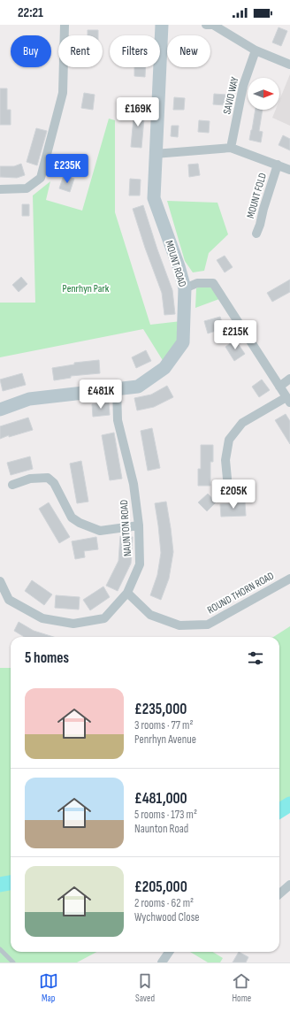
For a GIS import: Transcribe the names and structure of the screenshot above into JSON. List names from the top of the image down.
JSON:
{
  "streets": {
    "street": [
      "SAVIO WAY",
      "MOUNT FOLD",
      "MOUNT ROAD",
      "NAUNTON ROAD",
      "ROUND THORN ROAD"
    ]
  },
  "crossings": [
    ["MOUNT ROAD", "NAUNTON ROAD"],
    ["NAUNTON ROAD", "ROUND THORN ROAD"]
  ],
  "parks": ["Penrhyn Park"],
  "north": "right",
  "page": {
    "status": "22:21",
    "chip": [
      "Buy",
      "Rent",
      "Filters",
      "New"
    ],
    "price": [
      "£169K",
      "£235K",
      "£215K",
      "£481K",
      "£205K"
    ],
    "heading": "5 homes",
    "list": [
      {
        "name": "£235,000",
        "note": "3 rooms · 77 m² · Penrhyn Avenue"
      },
      {
        "name": "£481,000",
        "note": "5 rooms · 173 m² · Naunton Road"
      },
      {
        "name": "£205,000",
        "note": "2 rooms · 62 m² · Wychwood Close"
      }
    ],
    "tabs": ["Map", "Saved", "Home"]
  }
}
